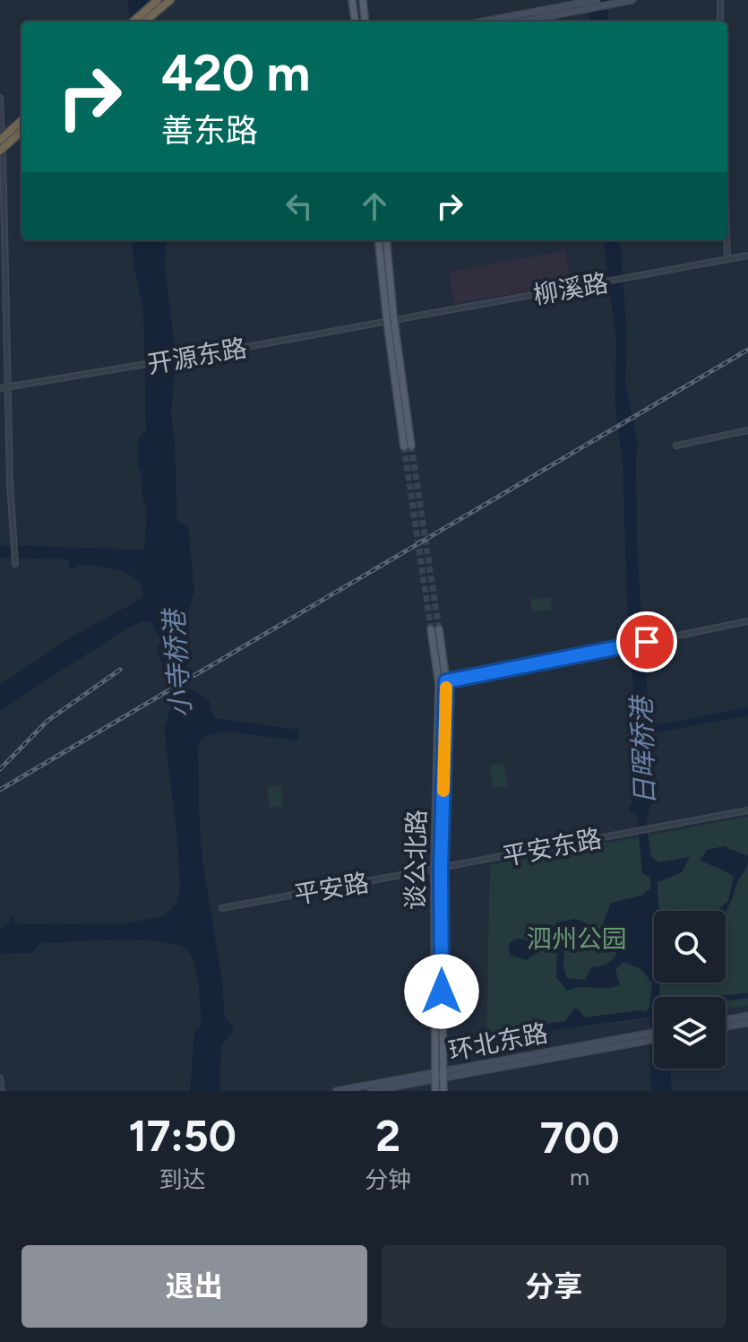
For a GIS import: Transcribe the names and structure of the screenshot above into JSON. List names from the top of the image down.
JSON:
{
  "streets": {
    "main road": ["谈公北路"],
    "street": [
      "柳溪路",
      "开源东路",
      "平安东路",
      "平安路",
      "环北东路"
    ]
  },
  "crossings": [
    ["柳溪路", "开源东路"],
    ["平安东路", "谈公北路"],
    ["平安东路", "平安路"],
    ["谈公北路", "平安路"],
    ["谈公北路", "环北东路"]
  ],
  "water": ["小寺桥港", "日晖桥港"],
  "parks": ["泗州公园"],
  "page": {
    "turn": ["420 m", "善东路"],
    "eta": [
      "17:50",
      "到达",
      "2",
      "分钟",
      "700",
      "m"
    ],
    "buttons": ["退出", "分享"]
  }
}
